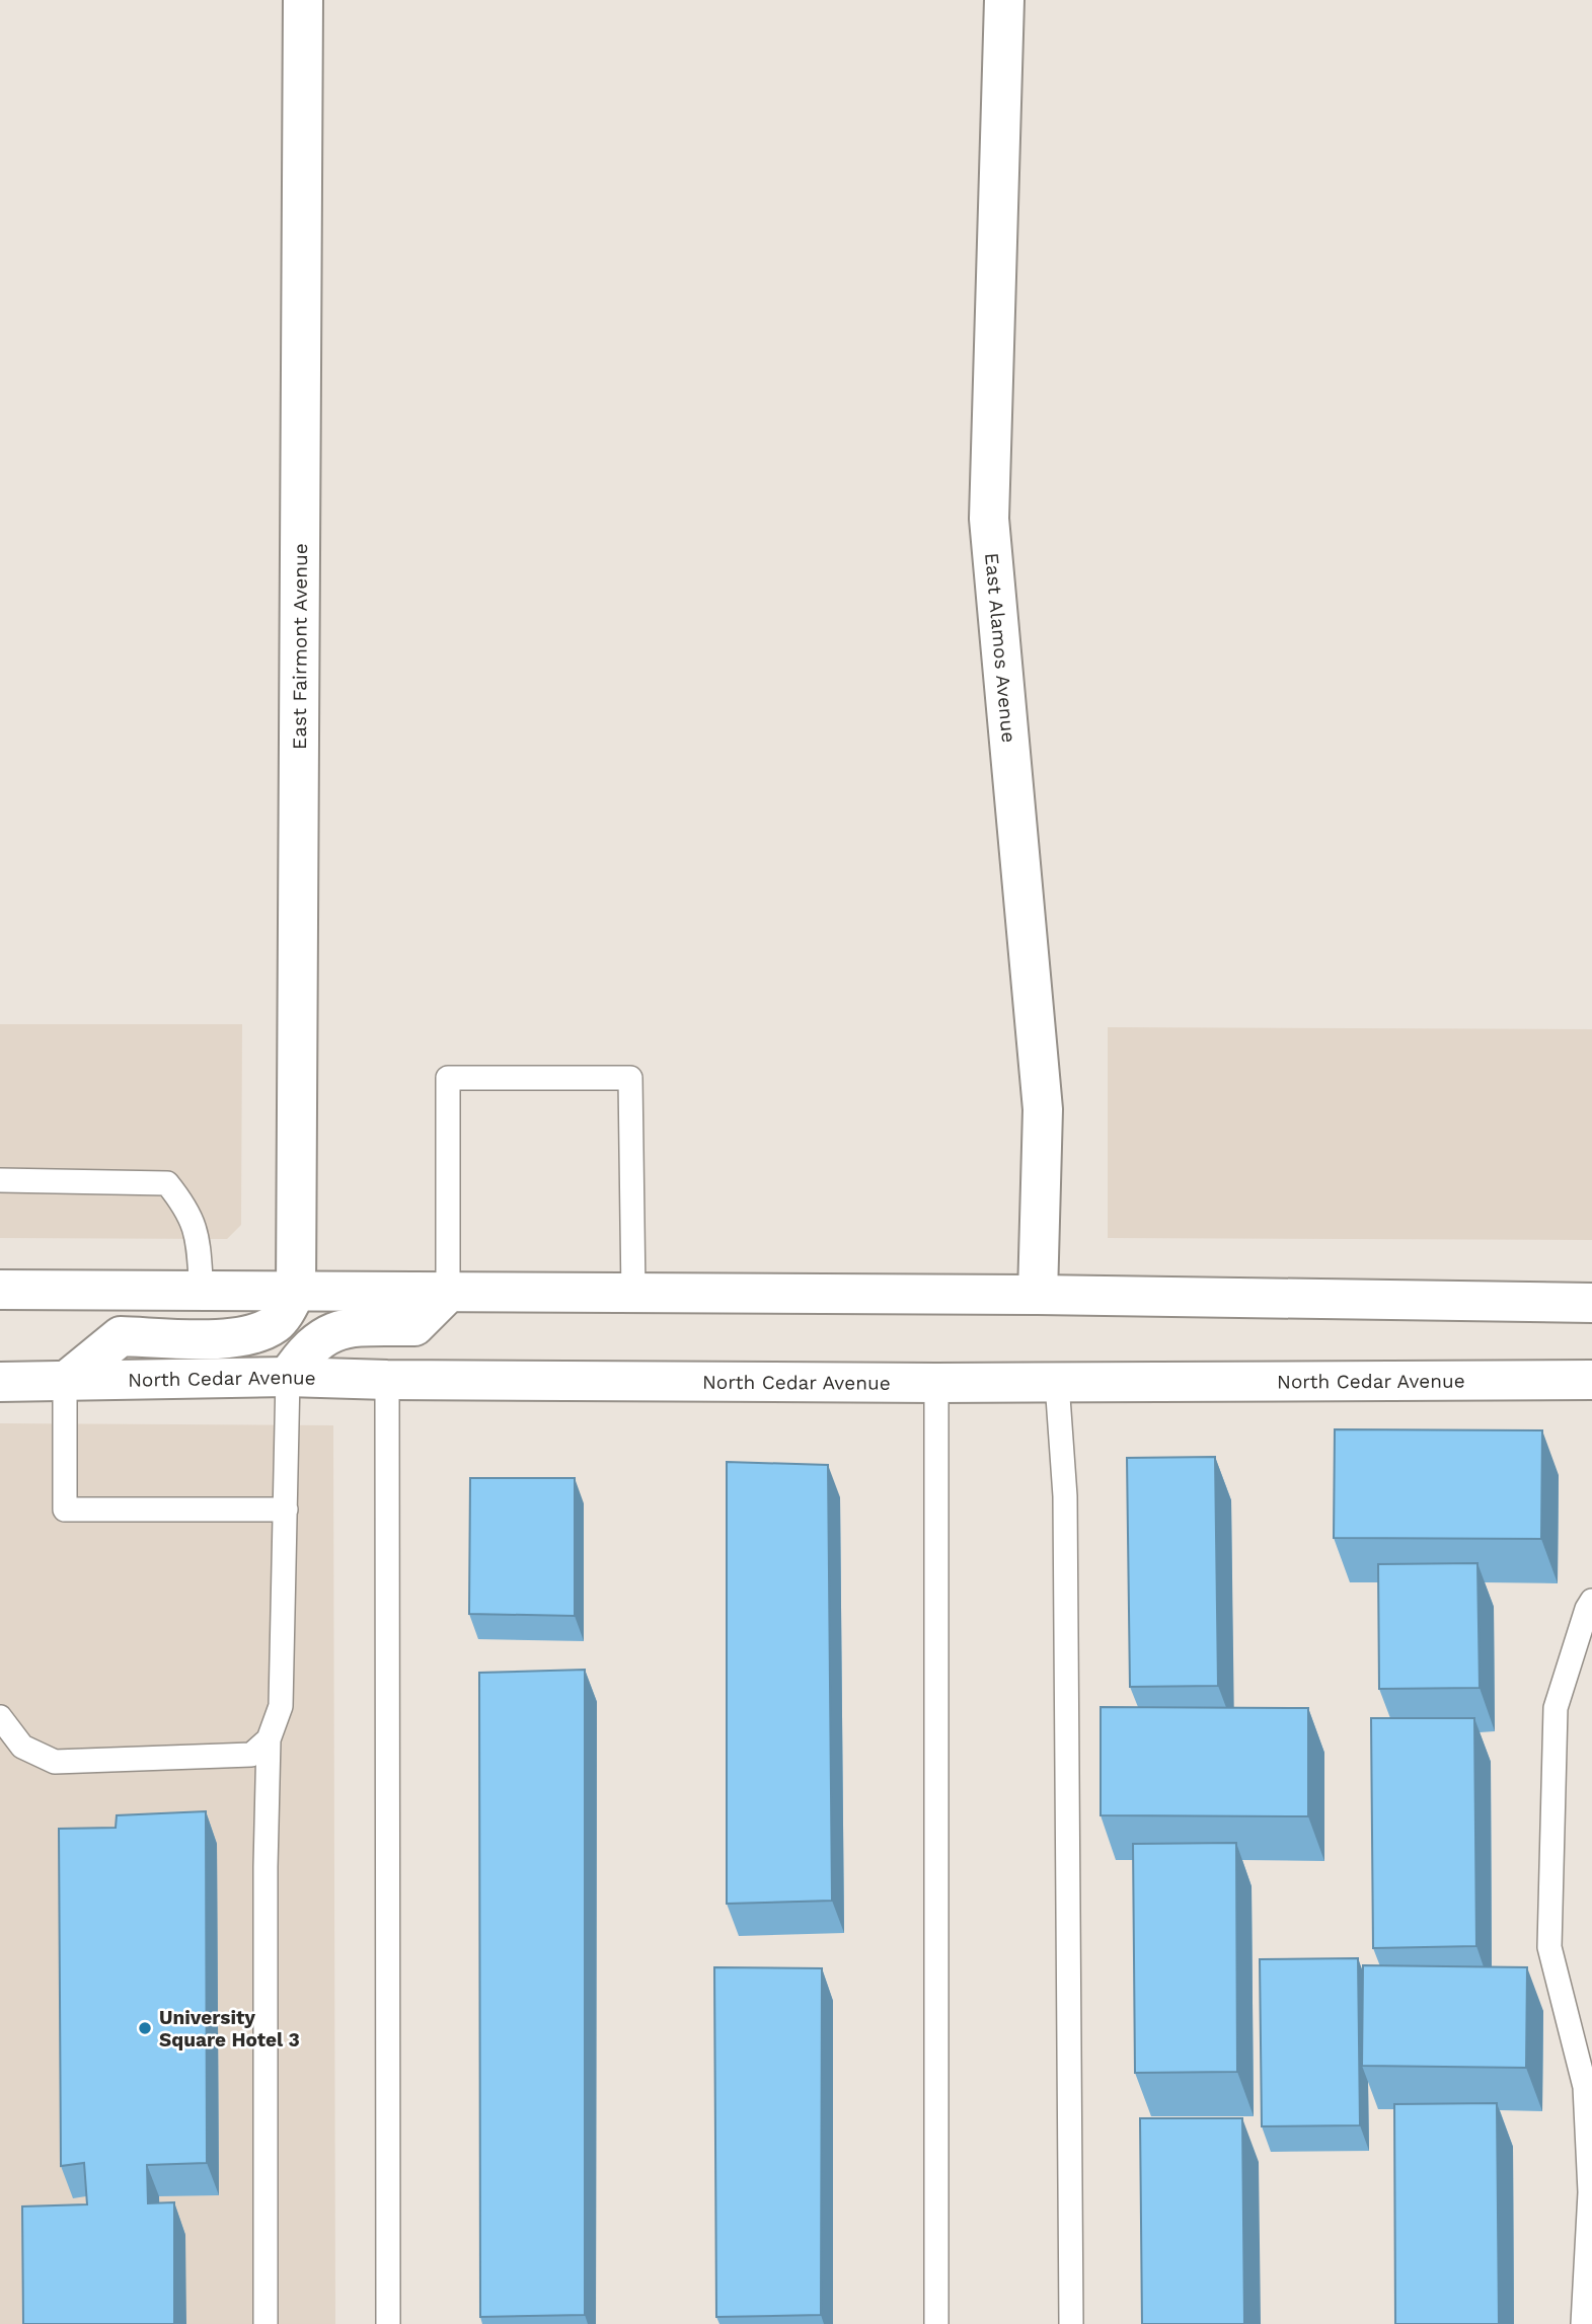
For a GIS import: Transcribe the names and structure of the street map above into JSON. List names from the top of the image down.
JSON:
{
  "streets": {
    "main road": ["East Fairmont Avenue", "East Alamos Avenue", "North Cedar Avenue"]
  },
  "places": ["University Square Hotel 3"]
}
